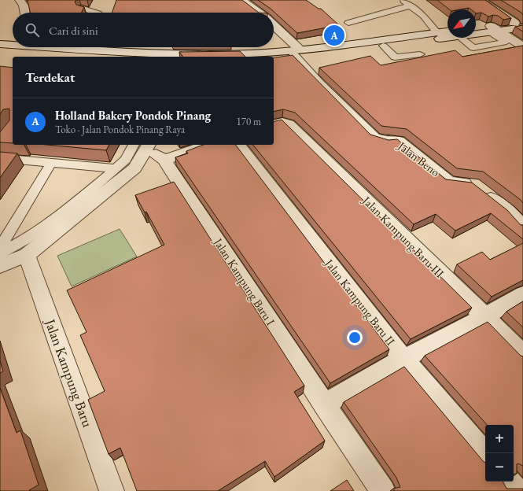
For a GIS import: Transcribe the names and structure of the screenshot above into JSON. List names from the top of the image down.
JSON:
{
  "streets": {
    "street": [
      "Jalan Beno",
      "Jalan Kampung Baru III",
      "Jalan Kampung Baru I",
      "Jalan Kampung Baru II",
      "Jalan Kampung Baru"
    ]
  },
  "north": "bottom left",
  "page": {
    "search": "Cari di sini",
    "pins": "A",
    "heading": "Terdekat",
    "list": [
      {
        "mark": "A",
        "name": "Holland Bakery Pondok Pinang",
        "note": "Toko · Jalan Pondok Pinang Raya",
        "value": "170 m"
      }
    ],
    "map_buttons": ["+", "−"]
  }
}
